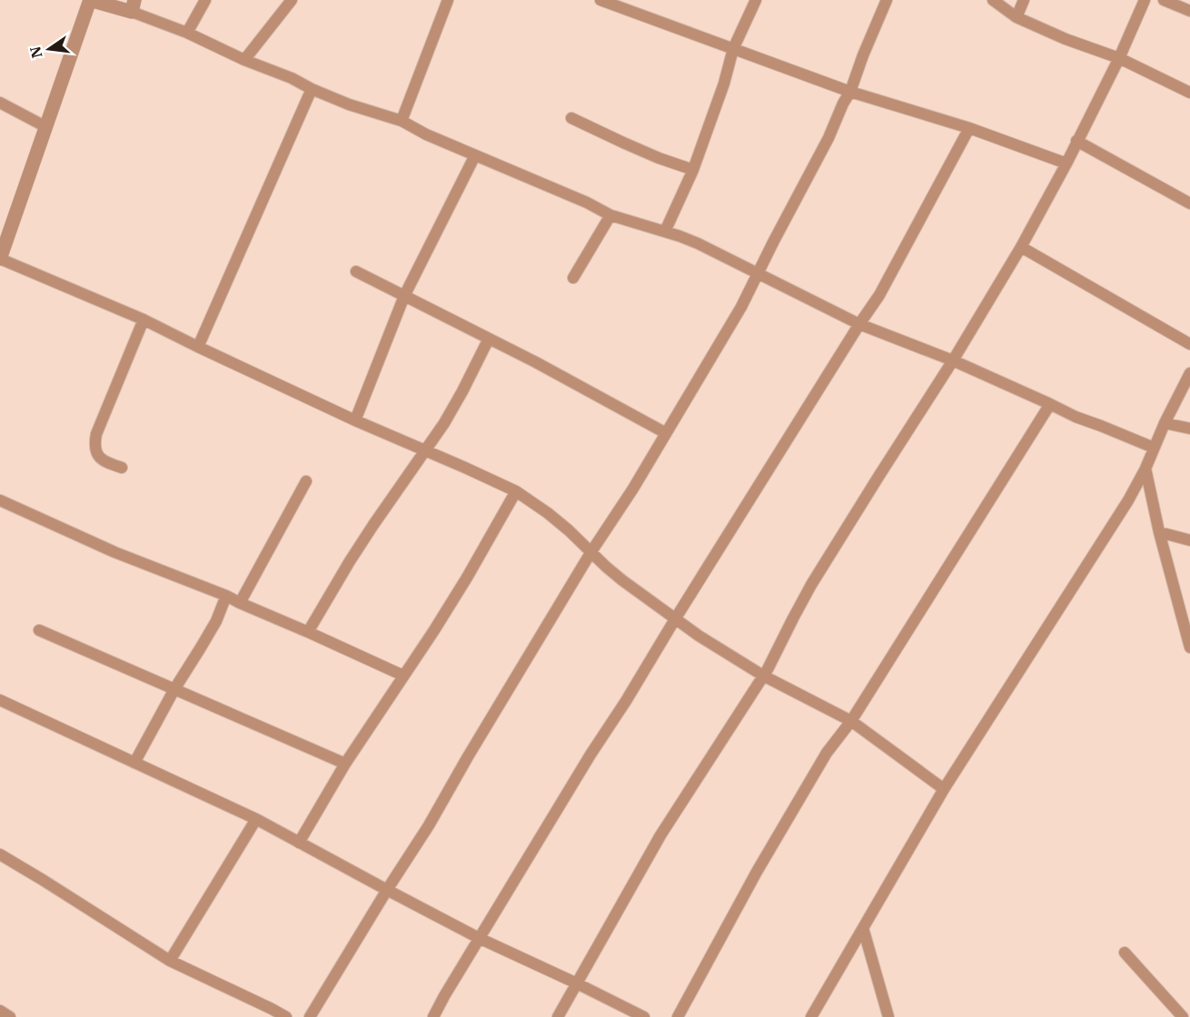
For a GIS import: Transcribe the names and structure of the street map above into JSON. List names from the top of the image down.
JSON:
{
  "north": "left"
}
